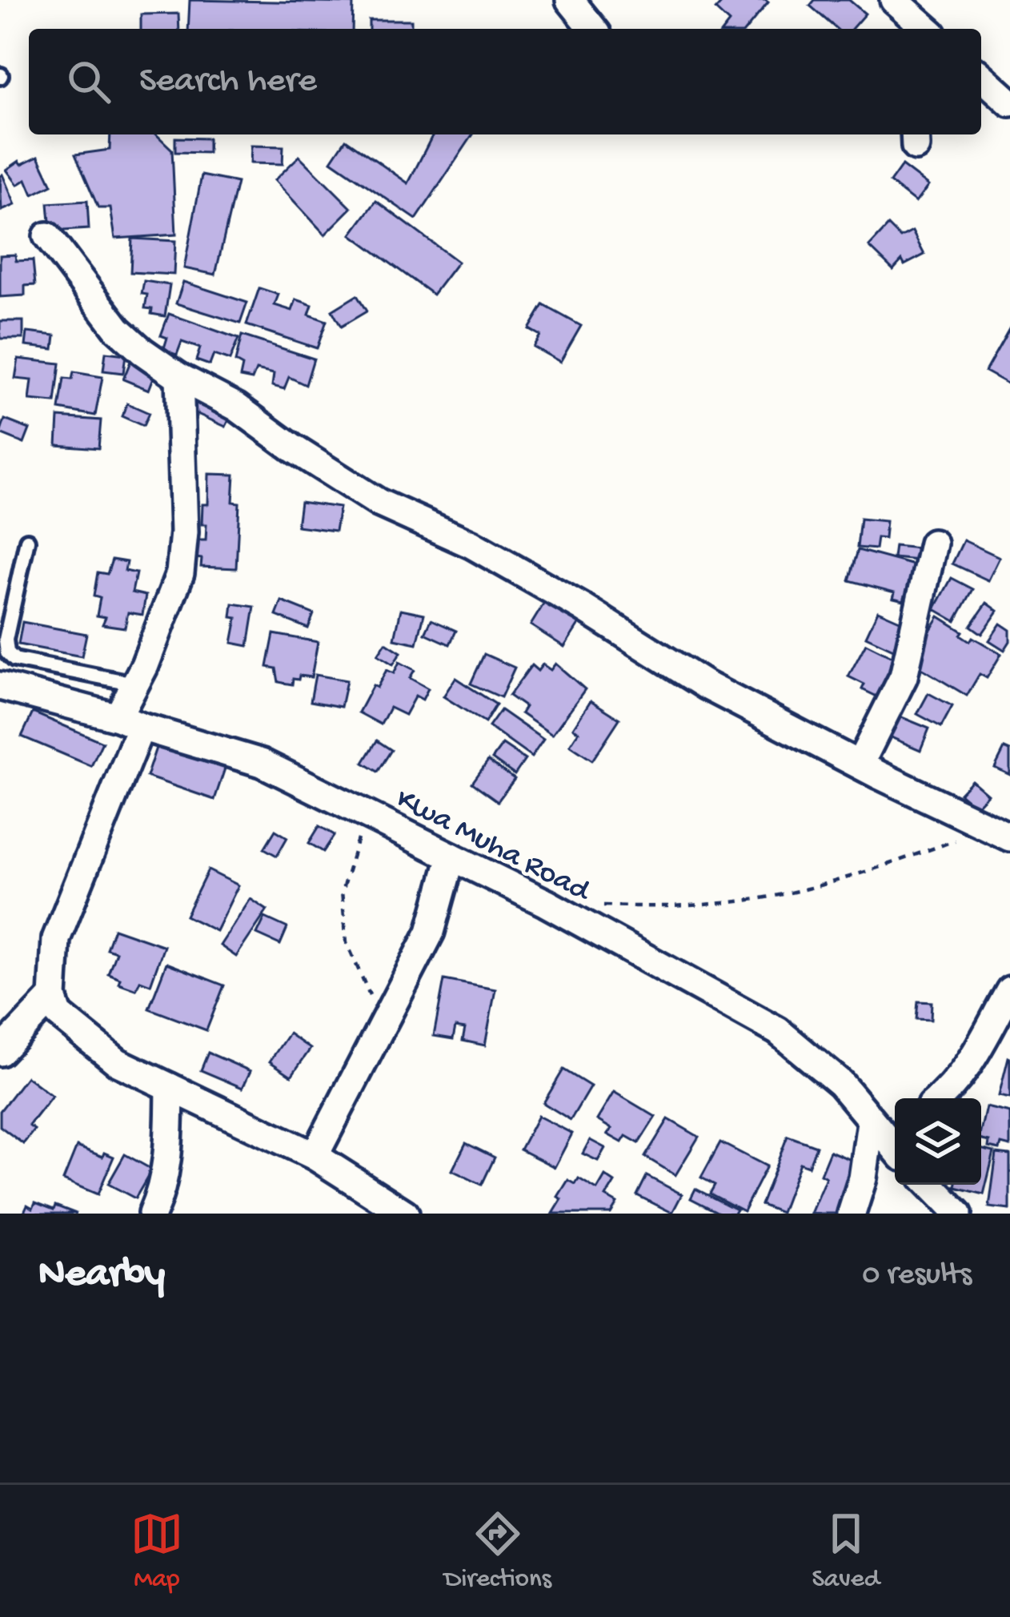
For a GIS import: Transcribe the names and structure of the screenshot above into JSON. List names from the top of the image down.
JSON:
{
  "streets": {
    "street": ["Kwa Muha Road"]
  },
  "page": {
    "search": "Search here",
    "heading": ["Nearby", "0 results"],
    "nav": ["Map", "Directions", "Saved"]
  }
}
